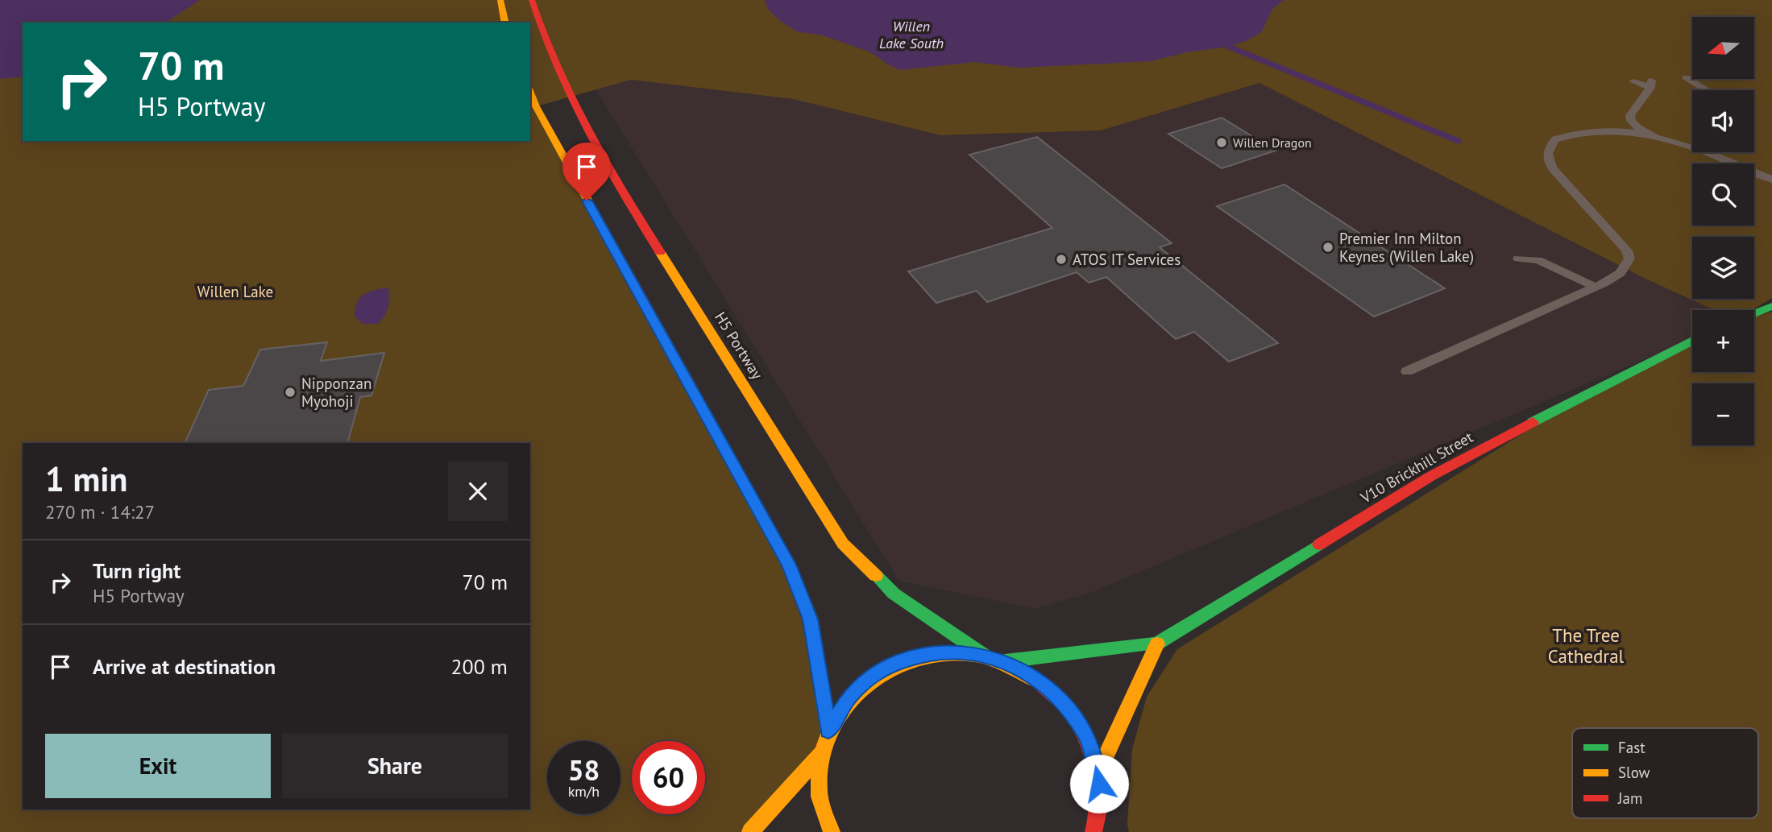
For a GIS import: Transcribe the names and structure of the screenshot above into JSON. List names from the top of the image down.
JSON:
{
  "streets": {
    "main road": ["H5 Portway", "V10 Brickhill Street"]
  },
  "water": ["Willen Lake South"],
  "parks": ["Willen Lake", "The Tree Cathedral"],
  "places": [
    "Willen Dragon",
    "Premier Inn Milton Keynes (Willen Lake)",
    "ATOS IT Services",
    "Nipponzan Myohoji"
  ],
  "legend": ["Fast", "Slow", "Jam"],
  "north": "left",
  "page": {
    "map_buttons": ["+", "−"],
    "turn": ["70 m", "H5 Portway"],
    "heading": ["1 min", "270 m · 14:27"],
    "list": [
      {
        "name": "Turn right",
        "note": "H5 Portway",
        "value": "70 m"
      },
      {
        "name": "Arrive at destination",
        "value": "200 m"
      }
    ],
    "buttons": ["Exit", "Share"],
    "speed": "58 km/h",
    "limit": "60"
  }
}
